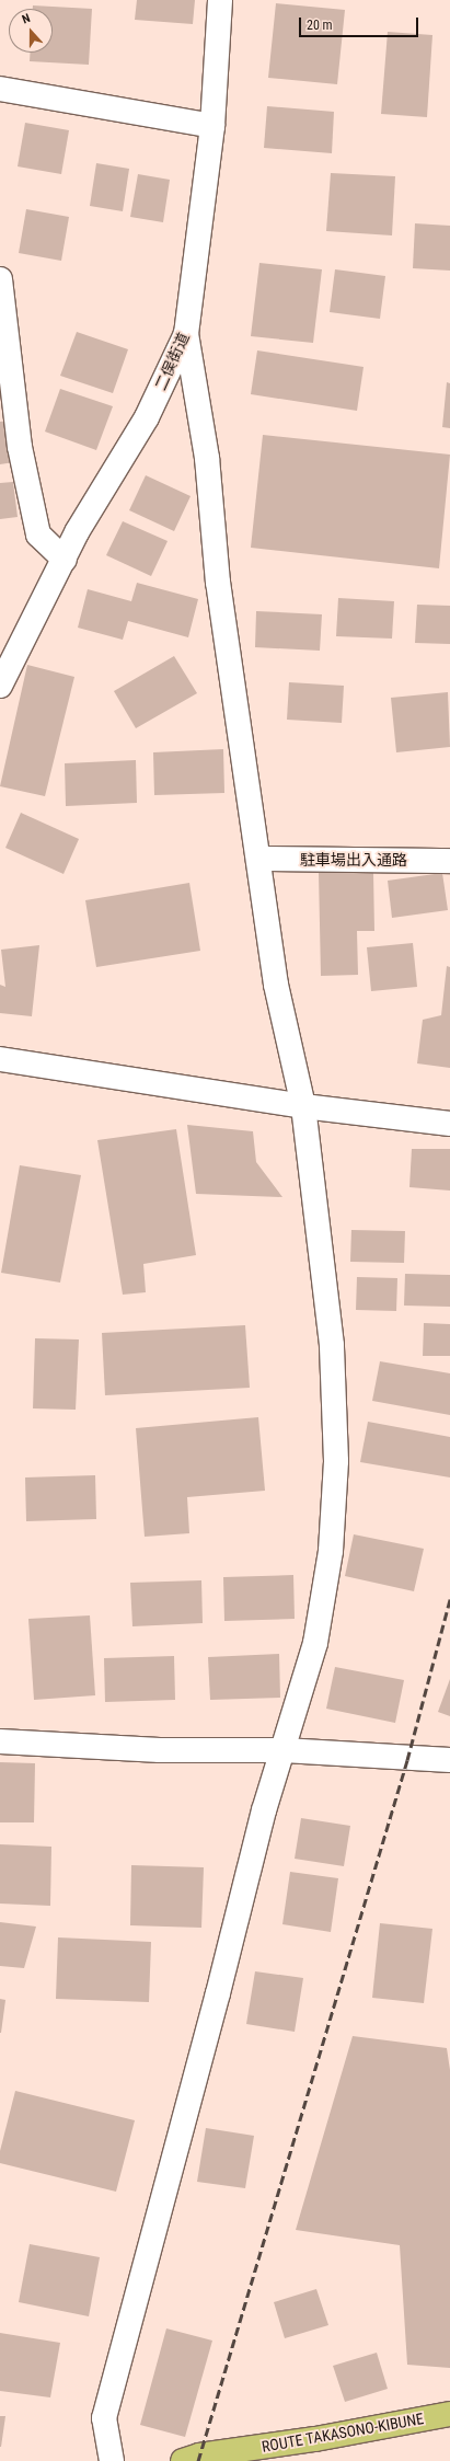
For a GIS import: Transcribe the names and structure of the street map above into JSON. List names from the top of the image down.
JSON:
{
  "streets": {
    "main road": ["ROUTE TAKASONO-KIBUNE"],
    "street": ["二俣街道", "駐車場出入通路"]
  },
  "scale_bar": "20 m",
  "north": "top"
}
